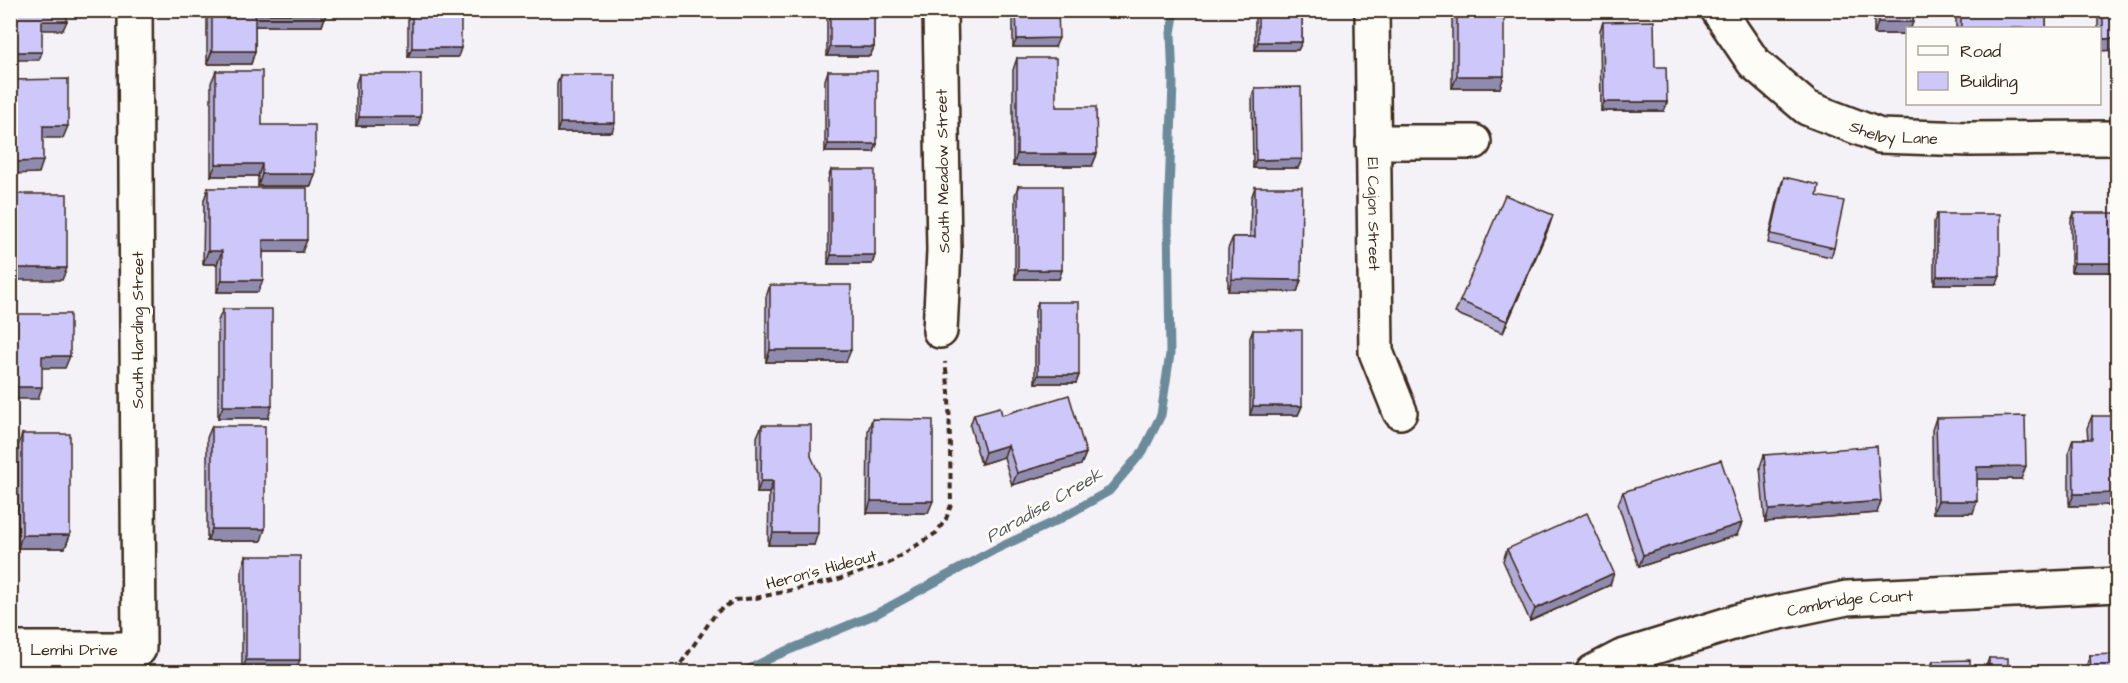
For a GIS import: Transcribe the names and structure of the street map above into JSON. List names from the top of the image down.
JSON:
{
  "streets": {
    "street": [
      "Shelby Lane",
      "South Meadow Street",
      "El Cajon Street",
      "South Harding Street",
      "Cambridge Court",
      "Lemhi Drive"
    ],
    "path": ["Heron's Hideout"]
  },
  "crossings": [
    ["South Meadow Street", "Heron's Hideout"],
    ["South Harding Street", "Lemhi Drive"]
  ],
  "water": ["Paradise Creek"],
  "legend": ["Road", "Building"]
}
